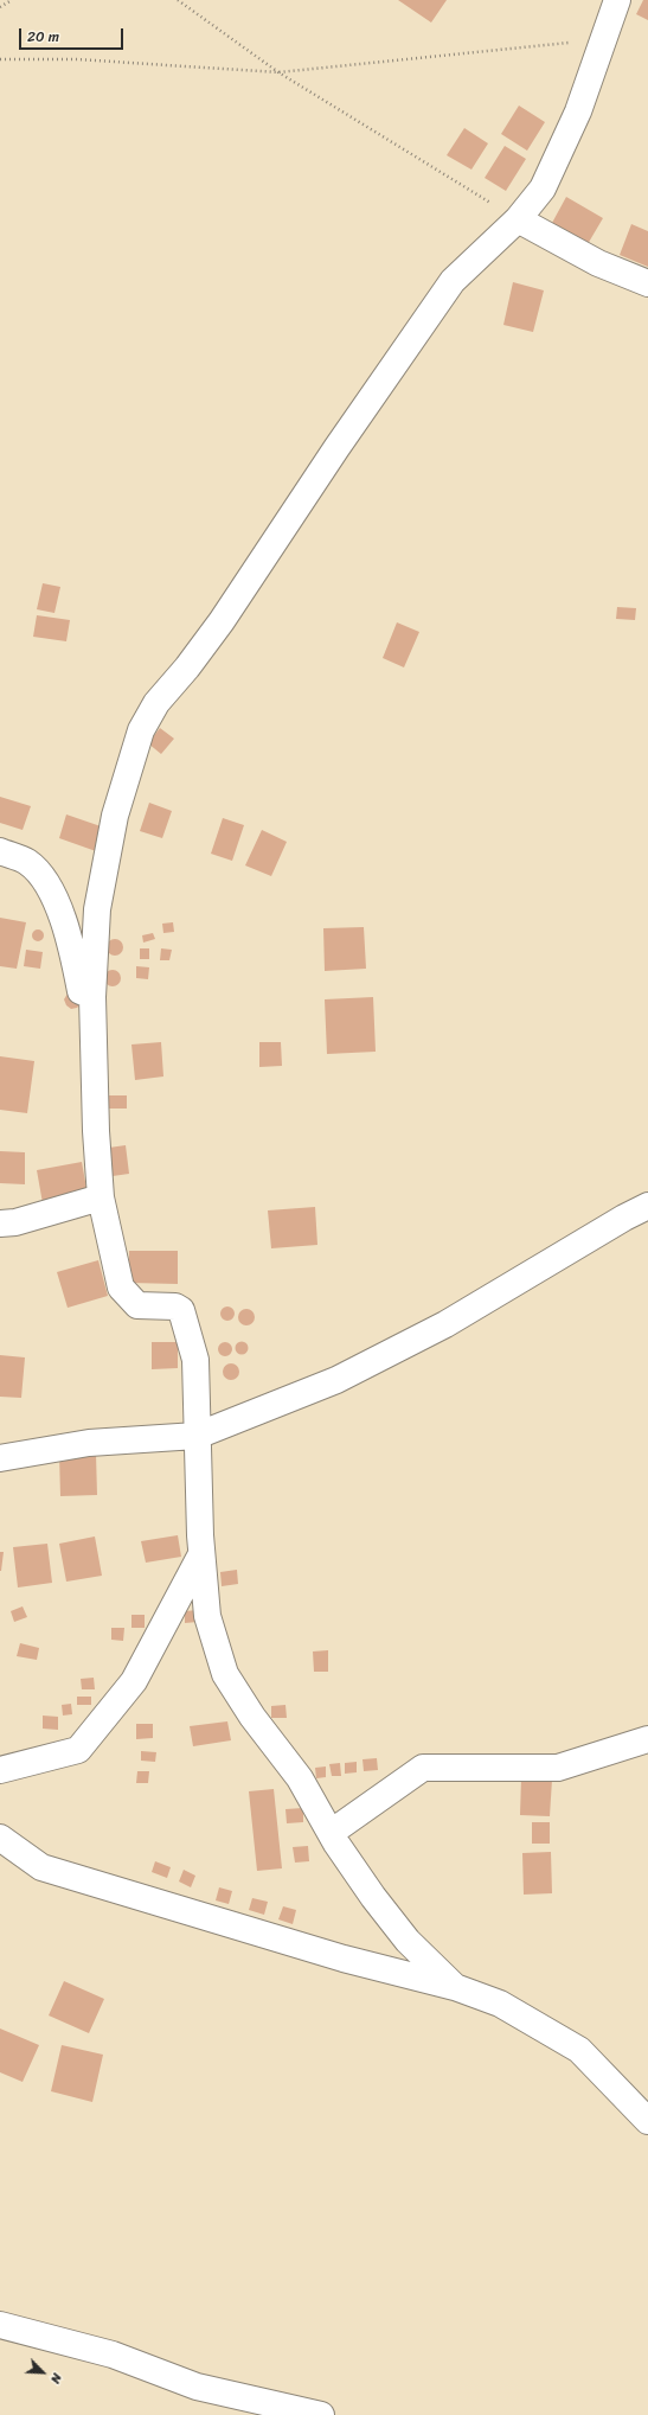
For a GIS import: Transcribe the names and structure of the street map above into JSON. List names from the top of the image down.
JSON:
{
  "scale_bar": "20 m",
  "north": "bottom right"
}
